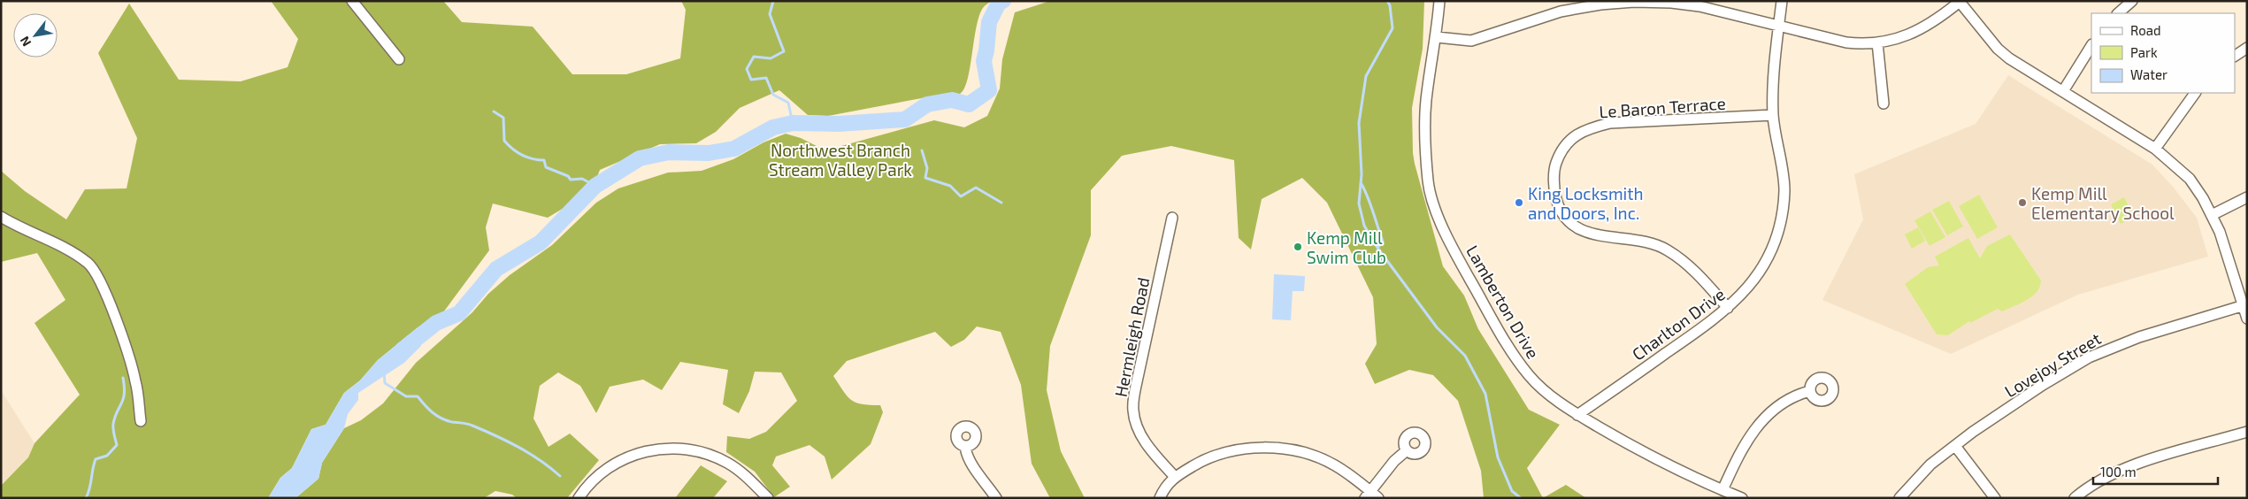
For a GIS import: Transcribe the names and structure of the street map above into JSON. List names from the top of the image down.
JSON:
{
  "streets": {
    "street": [
      "Le Baron Terrace",
      "Lamberton Drive",
      "Charlton Drive",
      "Hermleigh Road",
      "Lovejoy Street"
    ]
  },
  "crossings": [
    ["Le Baron Terrace", "Charlton Drive"],
    ["Lamberton Drive", "Charlton Drive"]
  ],
  "parks": ["Northwest Branch Stream Valley Park"],
  "places": ["King Locksmith and Doors, Inc.", "Kemp Mill Elementary School", "Kemp Mill Swim Club"],
  "legend": ["Road", "Park", "Water"],
  "scale_bar": "100 m",
  "north": "bottom left"
}
